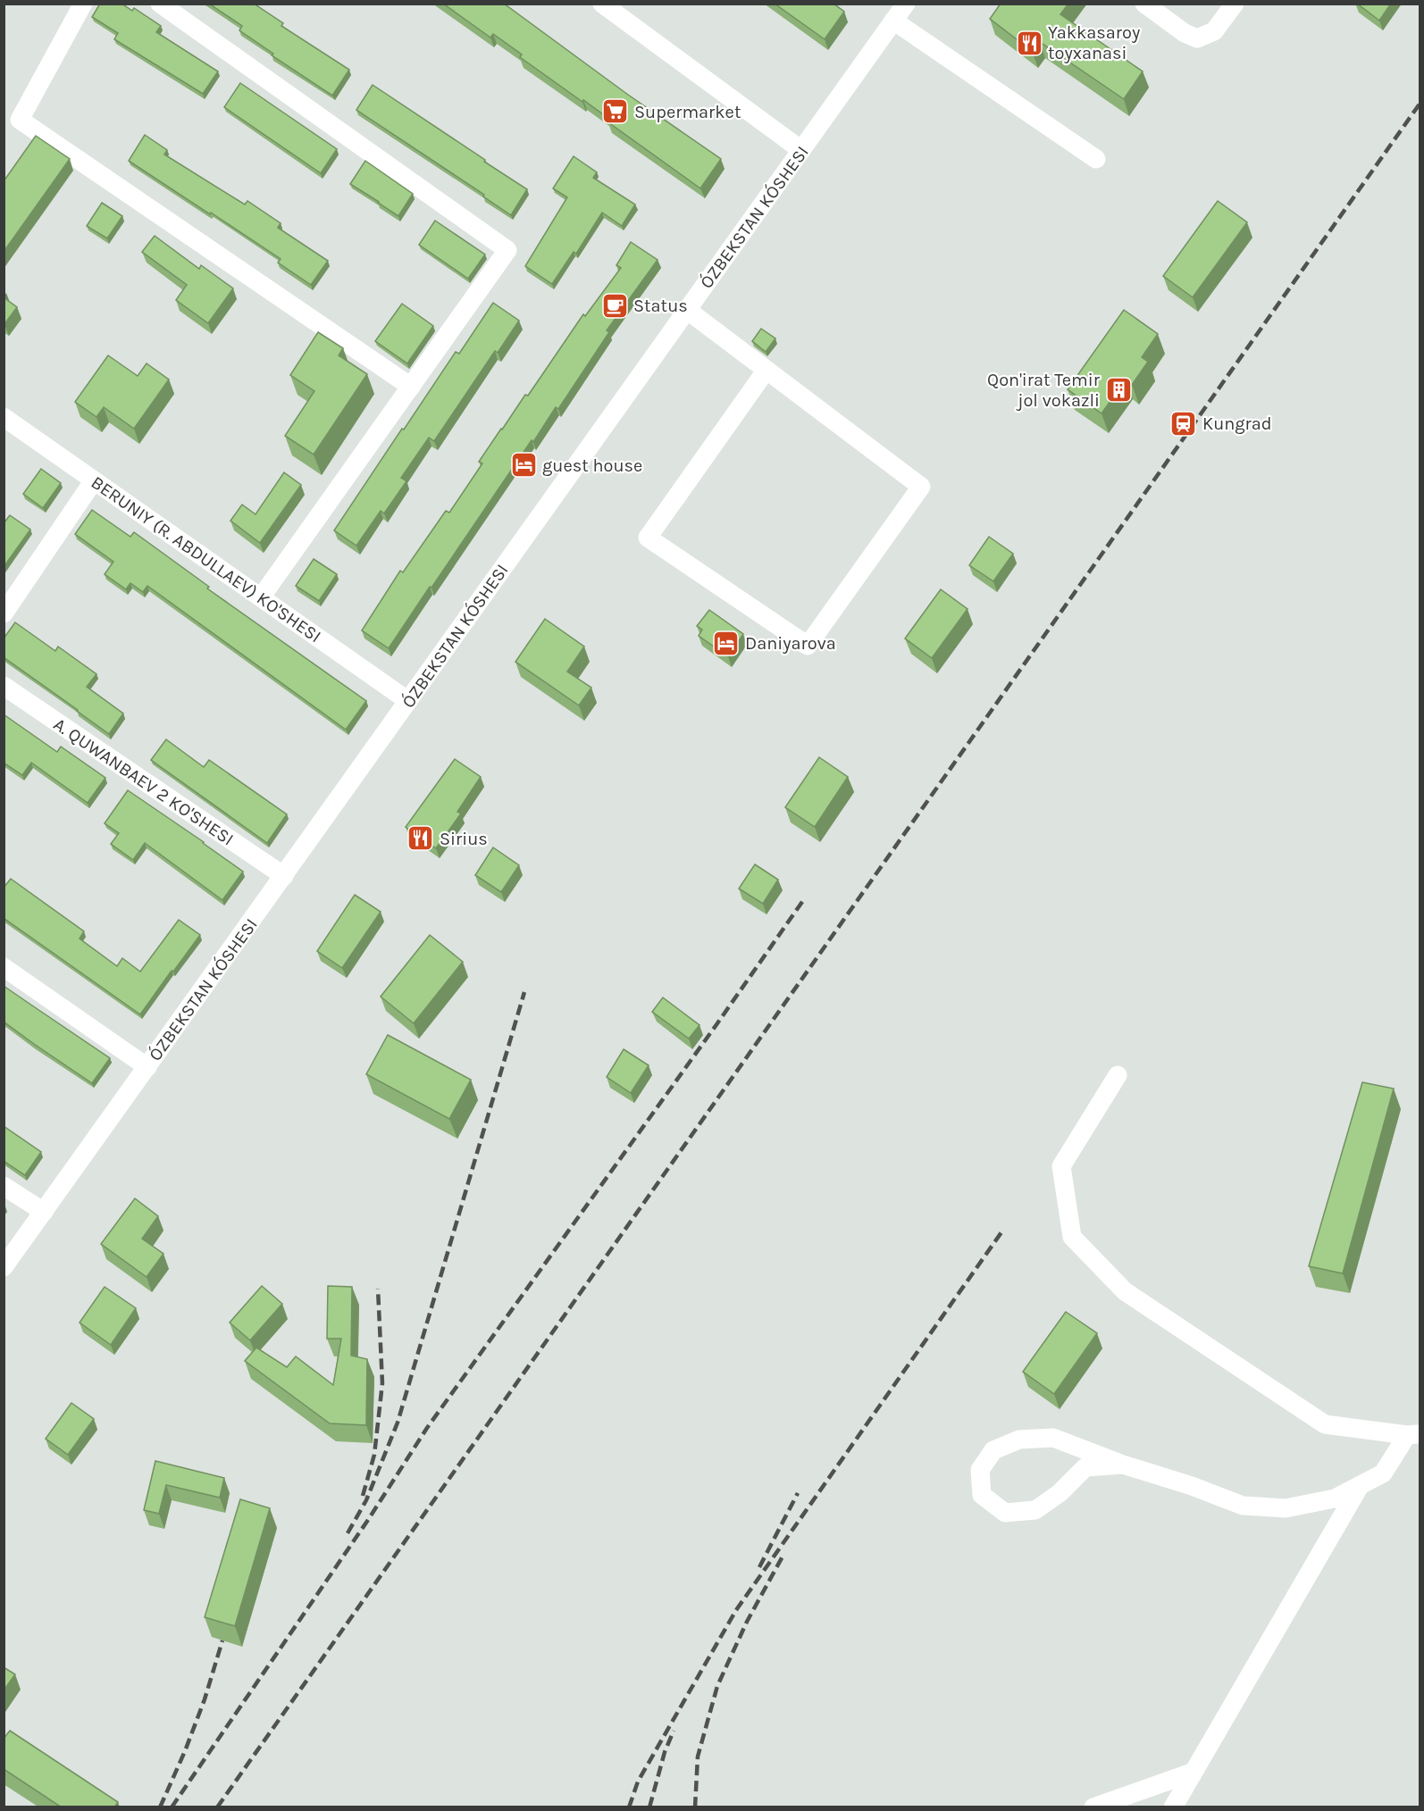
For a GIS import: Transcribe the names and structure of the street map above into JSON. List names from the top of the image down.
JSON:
{
  "streets": {
    "street": ["ÓZBEKSTAN KÓSHESI", "BERUNIY (R. ABDULLAEV) KO'SHESI", "A. QUWANBAEV 2 KO'SHESI"]
  },
  "crossings": [
    ["ÓZBEKSTAN KÓSHESI", "BERUNIY (R. ABDULLAEV) KO'SHESI"],
    ["ÓZBEKSTAN KÓSHESI", "A. QUWANBAEV 2 KO'SHESI"]
  ],
  "places": {
    "restaurant": ["Yakkasaroy toyxanasi", "Sirius"],
    "supermarket": ["Supermarket"],
    "cafe": ["Status"],
    "building": ["Qon'irat Temir jol vokazli"],
    "station": ["Kungrad"],
    "hotel": ["guest house", "Daniyarova"]
  }
}
